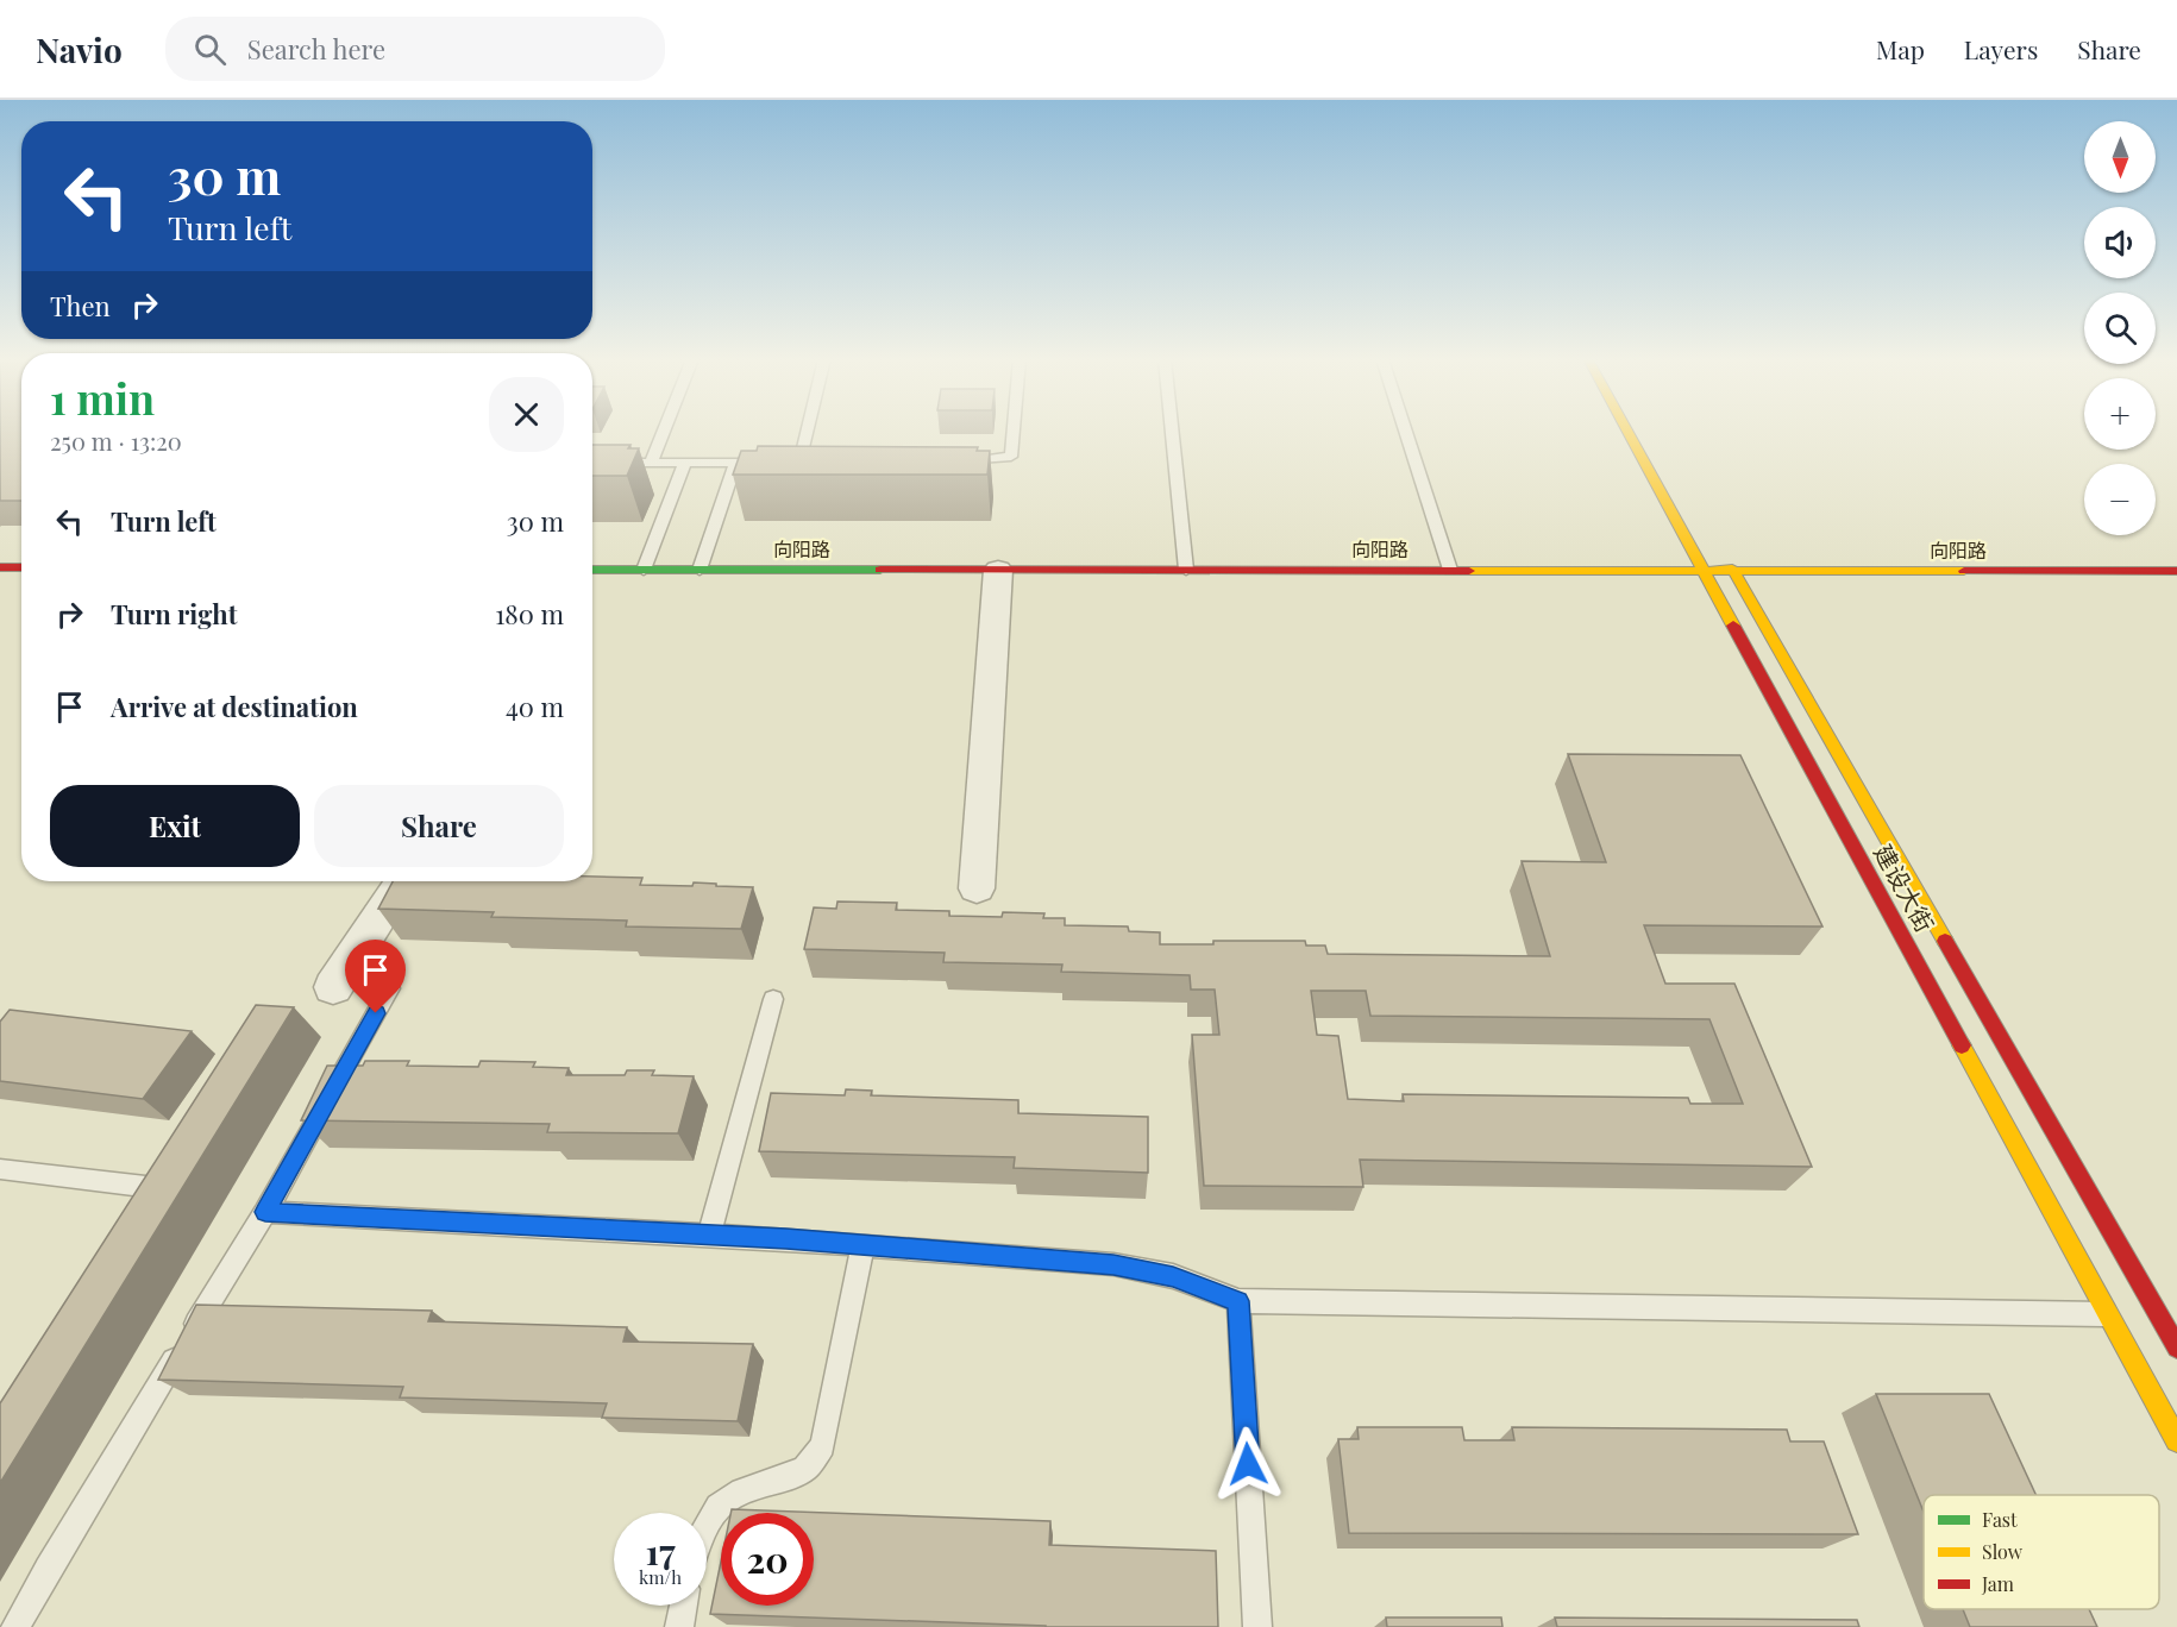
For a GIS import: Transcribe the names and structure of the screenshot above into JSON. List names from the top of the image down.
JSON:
{
  "streets": {
    "main road": ["向阳路", "建设大街"]
  },
  "crossings": [
    ["向阳路", "建设大街"]
  ],
  "legend": ["Fast", "Slow", "Jam"],
  "north": "bottom",
  "page": {
    "header": "Navio",
    "search": "Search here",
    "nav": ["Map", "Layers", "Share"],
    "map_buttons": ["+", "−"],
    "turn": ["30 m", "Turn left"],
    "then": "Then",
    "heading": ["1 min", "250 m · 13:20"],
    "list": [
      {
        "name": "Turn left",
        "value": "30 m"
      },
      {
        "name": "Turn right",
        "value": "180 m"
      },
      {
        "name": "Arrive at destination",
        "value": "40 m"
      }
    ],
    "buttons": ["Exit", "Share"],
    "speed": "17 km/h",
    "limit": "20"
  }
}
